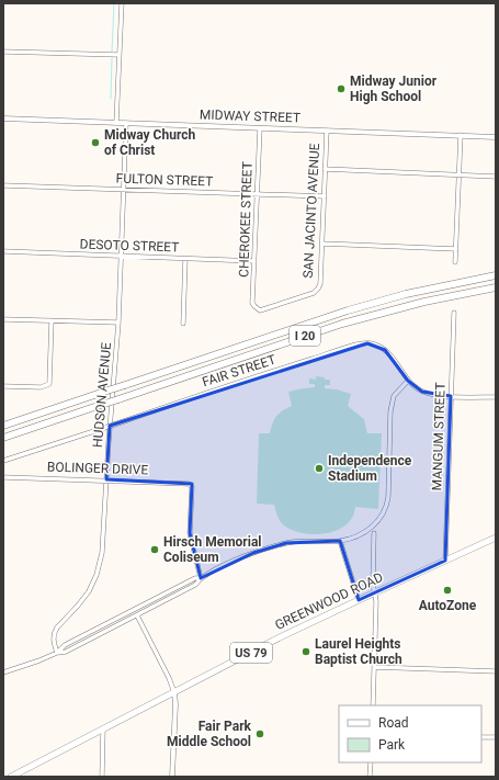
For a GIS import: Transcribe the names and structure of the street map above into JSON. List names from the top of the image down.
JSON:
{
  "streets": {
    "highway": ["I 20"],
    "main road": ["GREENWOOD ROAD", "US 79"],
    "street": [
      "MIDWAY STREET",
      "FULTON STREET",
      "SAN JACINTO AVENUE",
      "CHEROKEE STREET",
      "DESOTO STREET",
      "FAIR STREET",
      "HUDSON AVENUE",
      "MANGUM STREET",
      "BOLINGER DRIVE"
    ]
  },
  "crossings": [
    ["MIDWAY STREET", "SAN JACINTO AVENUE"],
    ["MIDWAY STREET", "CHEROKEE STREET"],
    ["MIDWAY STREET", "HUDSON AVENUE"],
    ["FULTON STREET", "SAN JACINTO AVENUE"],
    ["FULTON STREET", "CHEROKEE STREET"],
    ["FULTON STREET", "HUDSON AVENUE"],
    ["SAN JACINTO AVENUE", "CHEROKEE STREET"],
    ["CHEROKEE STREET", "DESOTO STREET"],
    ["DESOTO STREET", "HUDSON AVENUE"],
    ["FAIR STREET", "MANGUM STREET"],
    ["FAIR STREET", "BOLINGER DRIVE"],
    ["HUDSON AVENUE", "BOLINGER DRIVE"],
    ["MANGUM STREET", "GREENWOOD ROAD"]
  ],
  "places": [
    "Midway Junior High School",
    "Midway Church of Christ",
    "Independence Stadium",
    "Hirsch Memorial Coliseum",
    "AutoZone",
    "Laurel Heights Baptist Church",
    "Fair Park Middle School"
  ],
  "legend": ["Road", "Park"]
}
